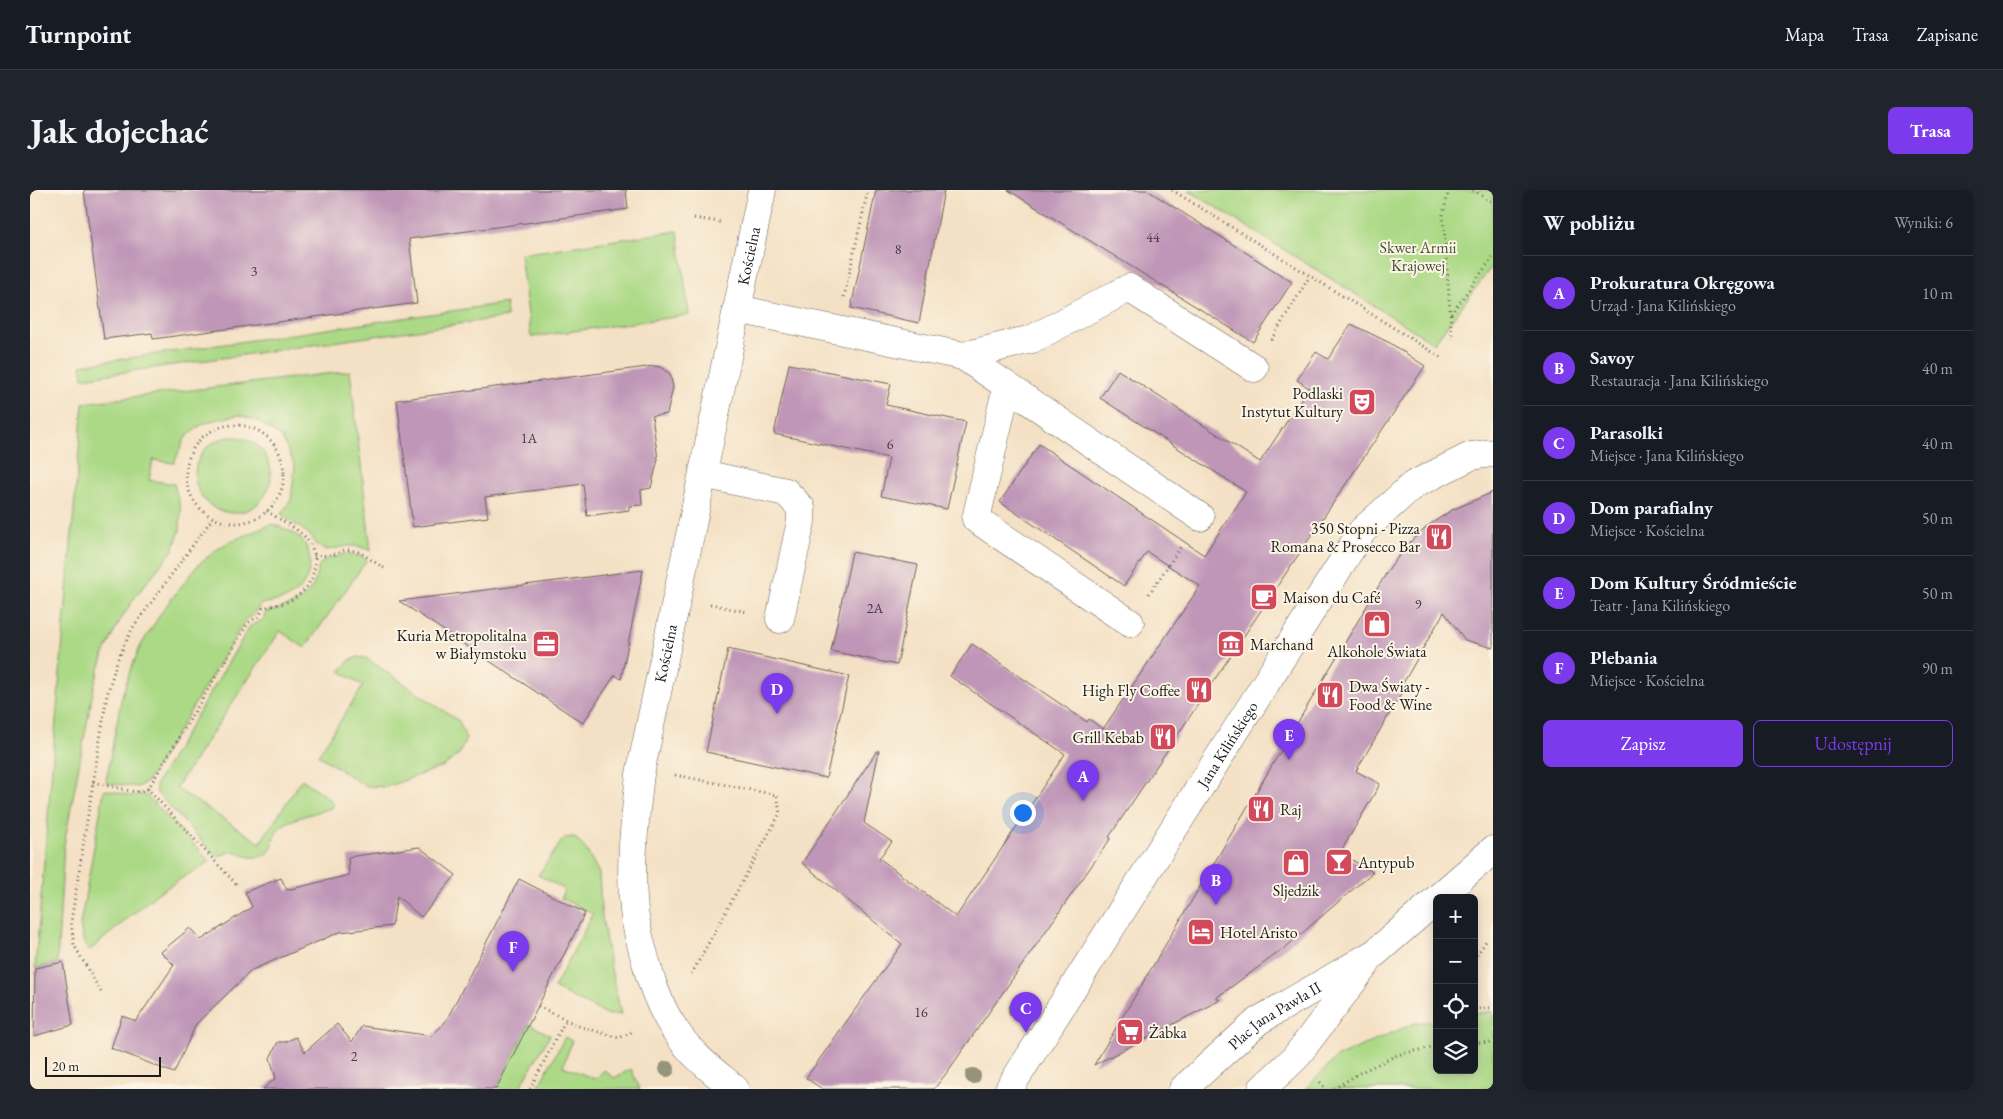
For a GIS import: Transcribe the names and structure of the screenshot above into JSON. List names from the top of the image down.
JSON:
{
  "streets": {
    "street": ["Kościelna", "Jana Kilińskiego", "Plac Jana Pawła II"]
  },
  "parks": ["Skwer Armii Krajowej"],
  "places": {
    "theatre": ["Podlaski Instytut Kultury"],
    "restaurant": [
      "350 Stopni - Pizza Romana & Prosecco Bar",
      "High Fly Coffee",
      "Dwa Światy - Food & Wine",
      "Grill Kebab",
      "Raj"
    ],
    "cafe": ["Maison du Café"],
    "shop": ["Alkohole Świata", "Sljedzik"],
    "office": ["Kuria Metropolitalna w Białymstoku"],
    "museum": ["Marchand"],
    "bar": ["Antypub"],
    "hotel": ["Hotel Aristo"],
    "supermarket": ["Żabka"]
  },
  "house_numbers": [
    "44",
    "8",
    "3",
    "1A",
    "6",
    "9",
    "2A",
    "16",
    "2"
  ],
  "scale_bar": "20 m",
  "page": {
    "header": "Turnpoint",
    "nav": ["Mapa", "Trasa", "Zapisane"],
    "buttons": [
      "Trasa",
      ["Zapisz", "Udostępnij"]
    ],
    "title": "Jak dojechać",
    "heading": ["W pobliżu", "Wyniki: 6"],
    "list": [
      {
        "mark": "A",
        "name": "Prokuratura Okręgowa",
        "note": "Urząd · Jana Kilińskiego",
        "value": "10 m"
      },
      {
        "mark": "B",
        "name": "Savoy",
        "note": "Restauracja · Jana Kilińskiego",
        "value": "40 m"
      },
      {
        "mark": "C",
        "name": "Parasolki",
        "note": "Miejsce · Jana Kilińskiego",
        "value": "40 m"
      },
      {
        "mark": "D",
        "name": "Dom parafialny",
        "note": "Miejsce · Kościelna",
        "value": "50 m"
      },
      {
        "mark": "E",
        "name": "Dom Kultury Śródmieście",
        "note": "Teatr · Jana Kilińskiego",
        "value": "50 m"
      },
      {
        "mark": "F",
        "name": "Plebania",
        "note": "Miejsce · Kościelna",
        "value": "90 m"
      }
    ],
    "pins": [
      "D",
      "E",
      "A",
      "B",
      "F",
      "C"
    ],
    "map_buttons": ["+", "−"],
    "scale": "20 m"
  }
}
